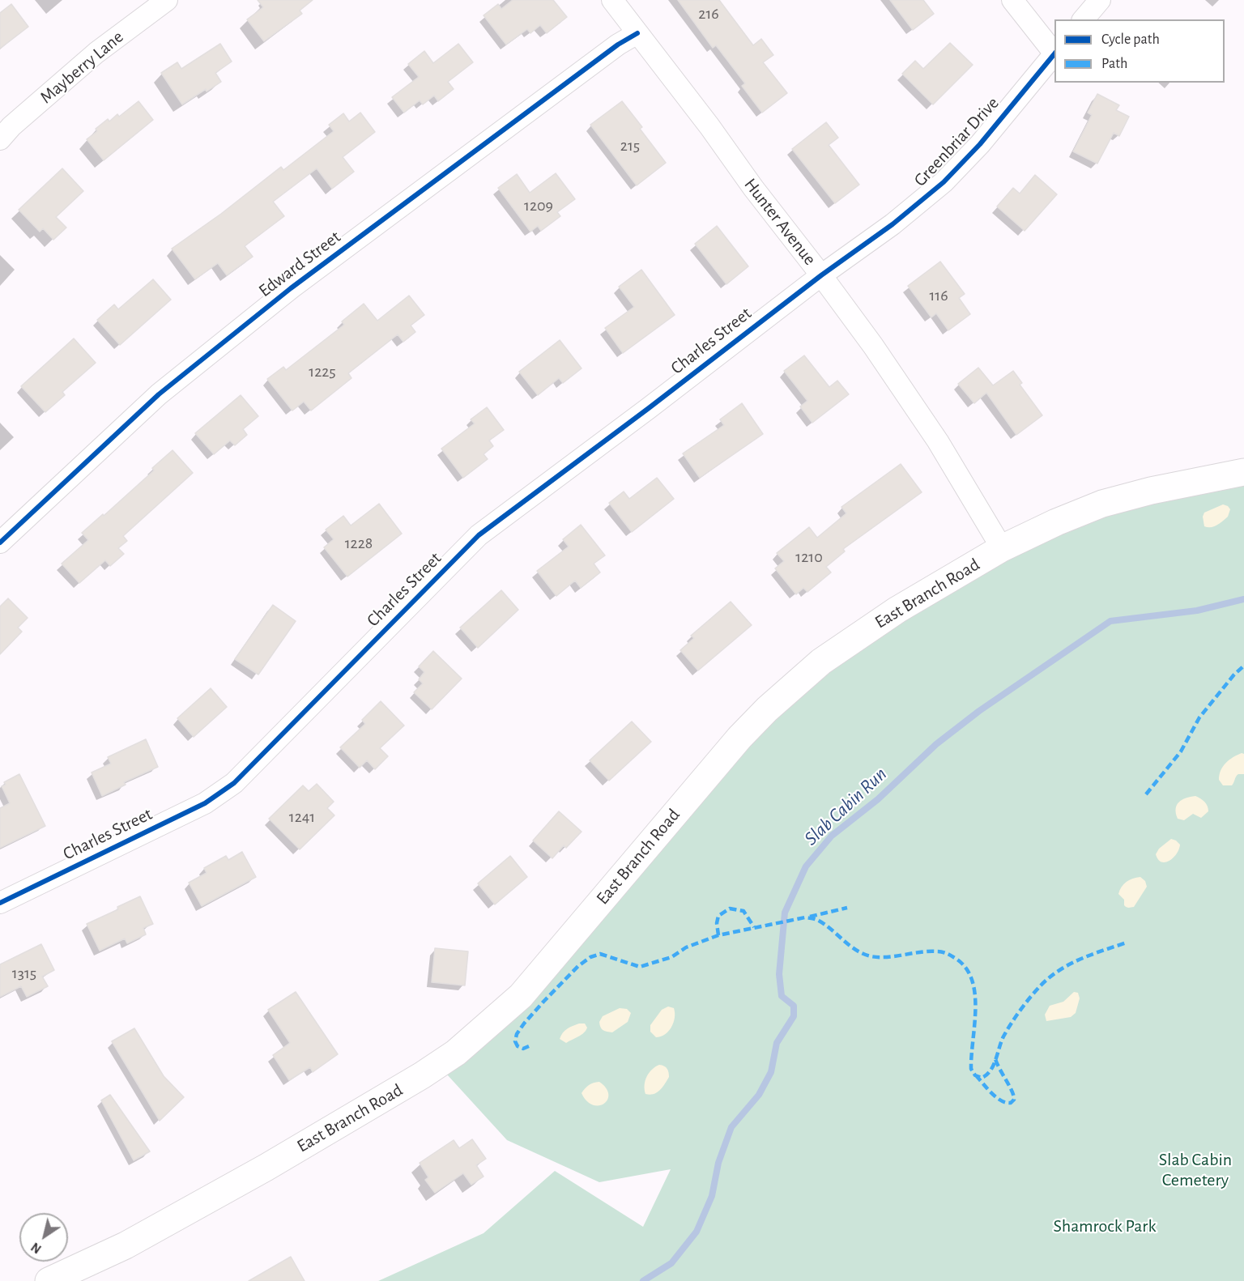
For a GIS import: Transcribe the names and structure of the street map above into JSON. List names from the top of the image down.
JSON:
{
  "streets": {
    "main road": ["East Branch Road"],
    "street": [
      "Mayberry Lane",
      "Greenbriar Drive",
      "Hunter Avenue",
      "Edward Street",
      "Charles Street"
    ]
  },
  "crossings": [
    ["Greenbriar Drive", "Hunter Avenue"],
    ["Greenbriar Drive", "Charles Street"],
    ["Hunter Avenue", "Edward Street"],
    ["Hunter Avenue", "Charles Street"],
    ["Hunter Avenue", "East Branch Road"]
  ],
  "water": ["Slab Cabin Run"],
  "parks": ["Slab Cabin Cemetery", "Shamrock Park"],
  "house_numbers": [
    "216",
    "215",
    "1209",
    "116",
    "1225",
    "1228",
    "1210",
    "1241",
    "1315"
  ],
  "legend": ["Cycle path", "Path"],
  "north": "bottom left"
}
